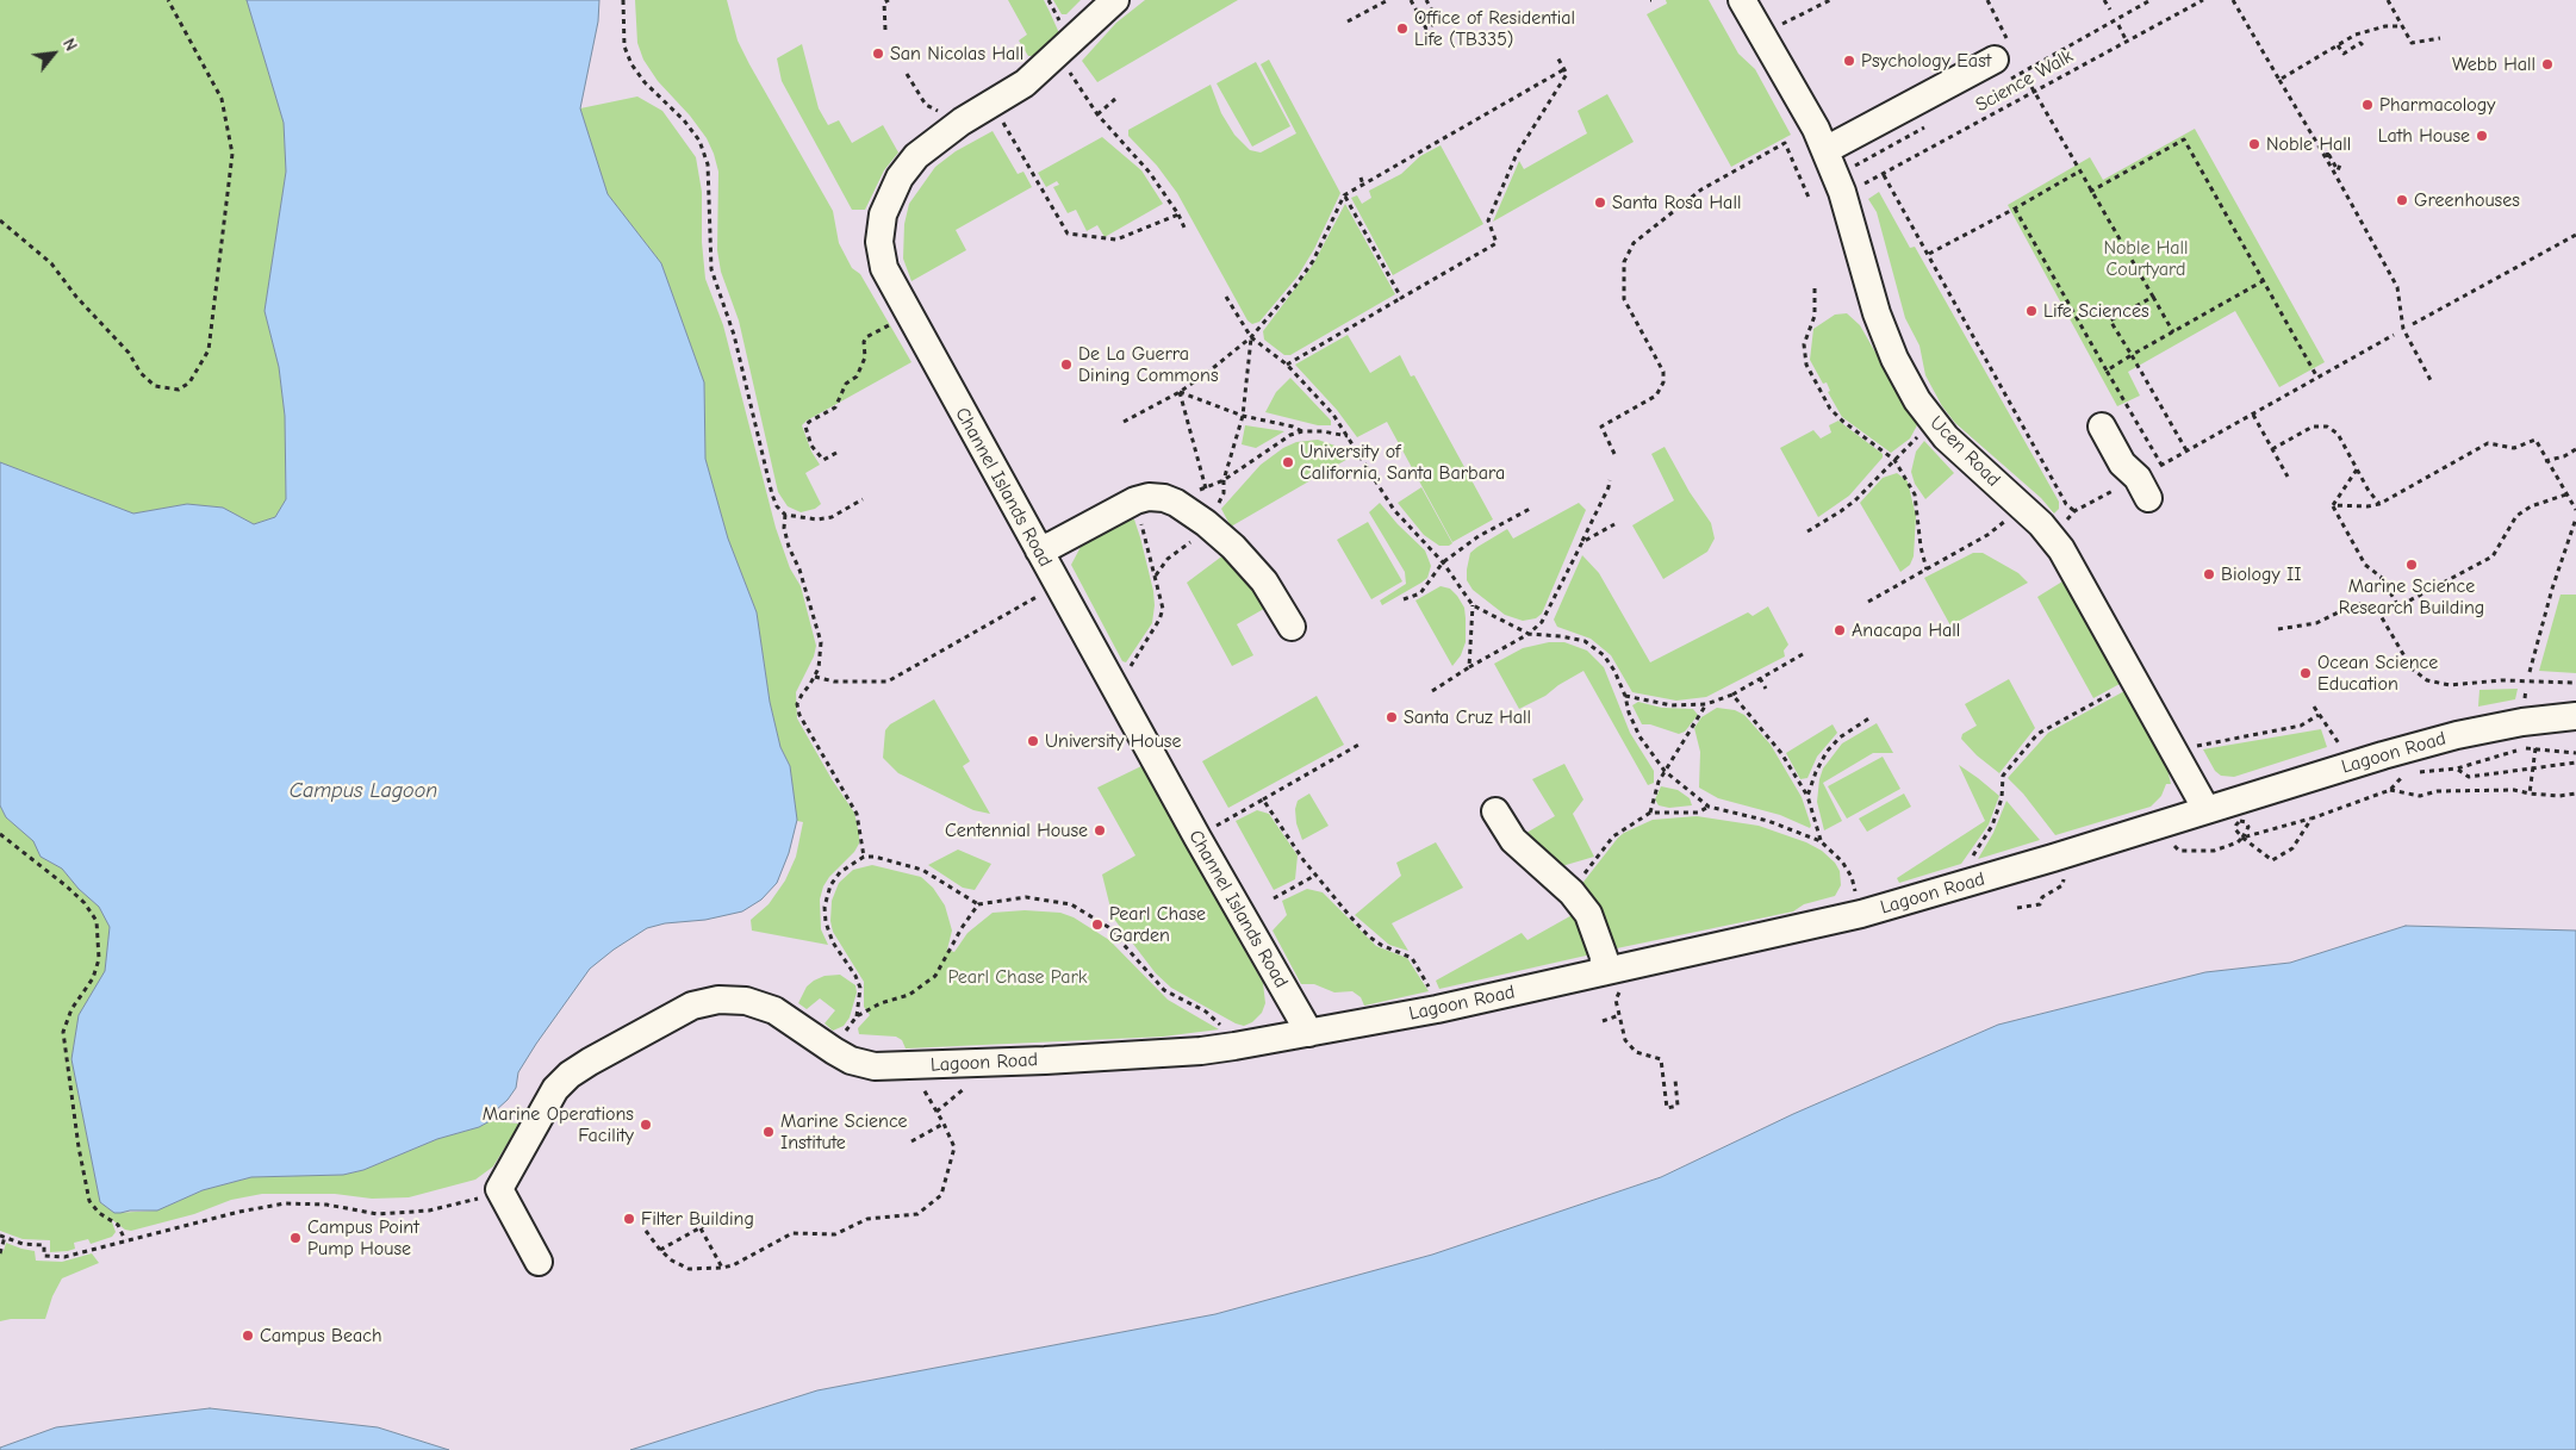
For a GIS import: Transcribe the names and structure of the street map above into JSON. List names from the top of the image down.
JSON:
{
  "streets": {
    "street": ["Ucen Road", "Channel Islands Road", "Lagoon Road"],
    "path": ["Science Walk"]
  },
  "crossings": [
    ["Ucen Road", "Lagoon Road"],
    ["Channel Islands Road", "Lagoon Road"]
  ],
  "water": ["Campus Lagoon"],
  "parks": ["Noble Hall Courtyard", "Pearl Chase Park"],
  "places": [
    "Office of Residential Life (TB335)",
    "San Nicolas Hall",
    "Psychology East",
    "Webb Hall",
    "Pharmacology",
    "Lath House",
    "Noble Hall",
    "Greenhouses",
    "Santa Rosa Hall",
    "Life Sciences",
    "De La Guerra Dining Commons",
    "University of California, Santa Barbara",
    "Marine Science Research Building",
    "Biology II",
    "Anacapa Hall",
    "Ocean Science Education",
    "Santa Cruz Hall",
    "University House",
    "Centennial House",
    "Pearl Chase Garden",
    "Marine Operations Facility",
    "Marine Science Institute",
    "Filter Building",
    "Campus Point Pump House",
    "Campus Beach"
  ],
  "north": "top right"
}
